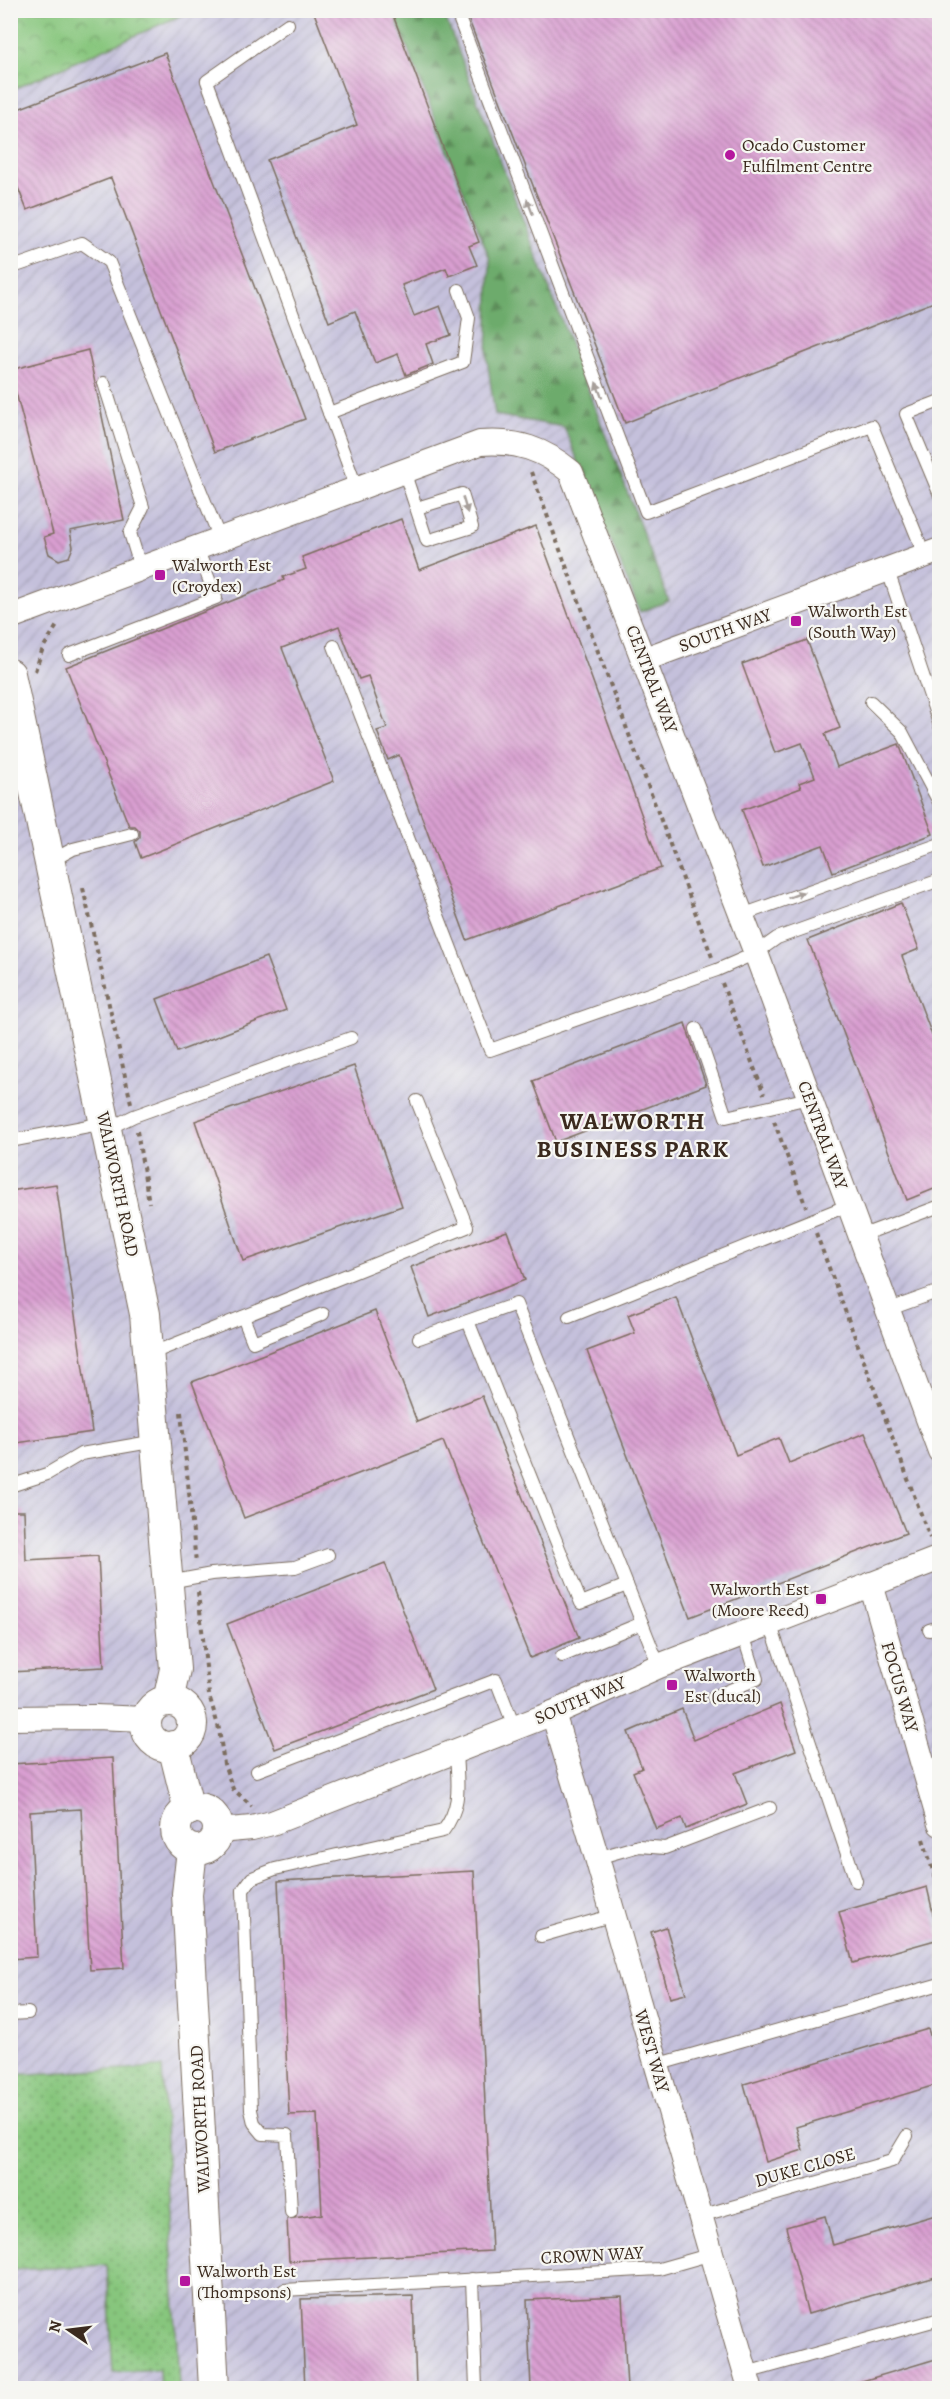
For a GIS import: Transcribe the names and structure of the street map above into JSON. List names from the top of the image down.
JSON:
{
  "streets": {
    "street": [
      "SOUTH WAY",
      "CENTRAL WAY",
      "WALWORTH ROAD",
      "FOCUS WAY",
      "WEST WAY"
    ],
    "lane": ["DUKE CLOSE", "CROWN WAY"]
  },
  "crossings": [
    ["SOUTH WAY", "CENTRAL WAY"],
    ["SOUTH WAY", "WALWORTH ROAD"],
    ["SOUTH WAY", "FOCUS WAY"],
    ["SOUTH WAY", "WEST WAY"],
    ["WEST WAY", "DUKE CLOSE"],
    ["WEST WAY", "CROWN WAY"]
  ],
  "districts": ["WALWORTH BUSINESS PARK"],
  "places": {
    "other": ["Ocado Customer Fulfilment Centre"],
    "transit": [
      "Walworth Est (Croydex)",
      "Walworth Est (South Way)",
      "Walworth Est (Moore Reed)",
      "Walworth Est (ducal)",
      "Walworth Est (Thompsons)"
    ]
  },
  "north": "left"
}
